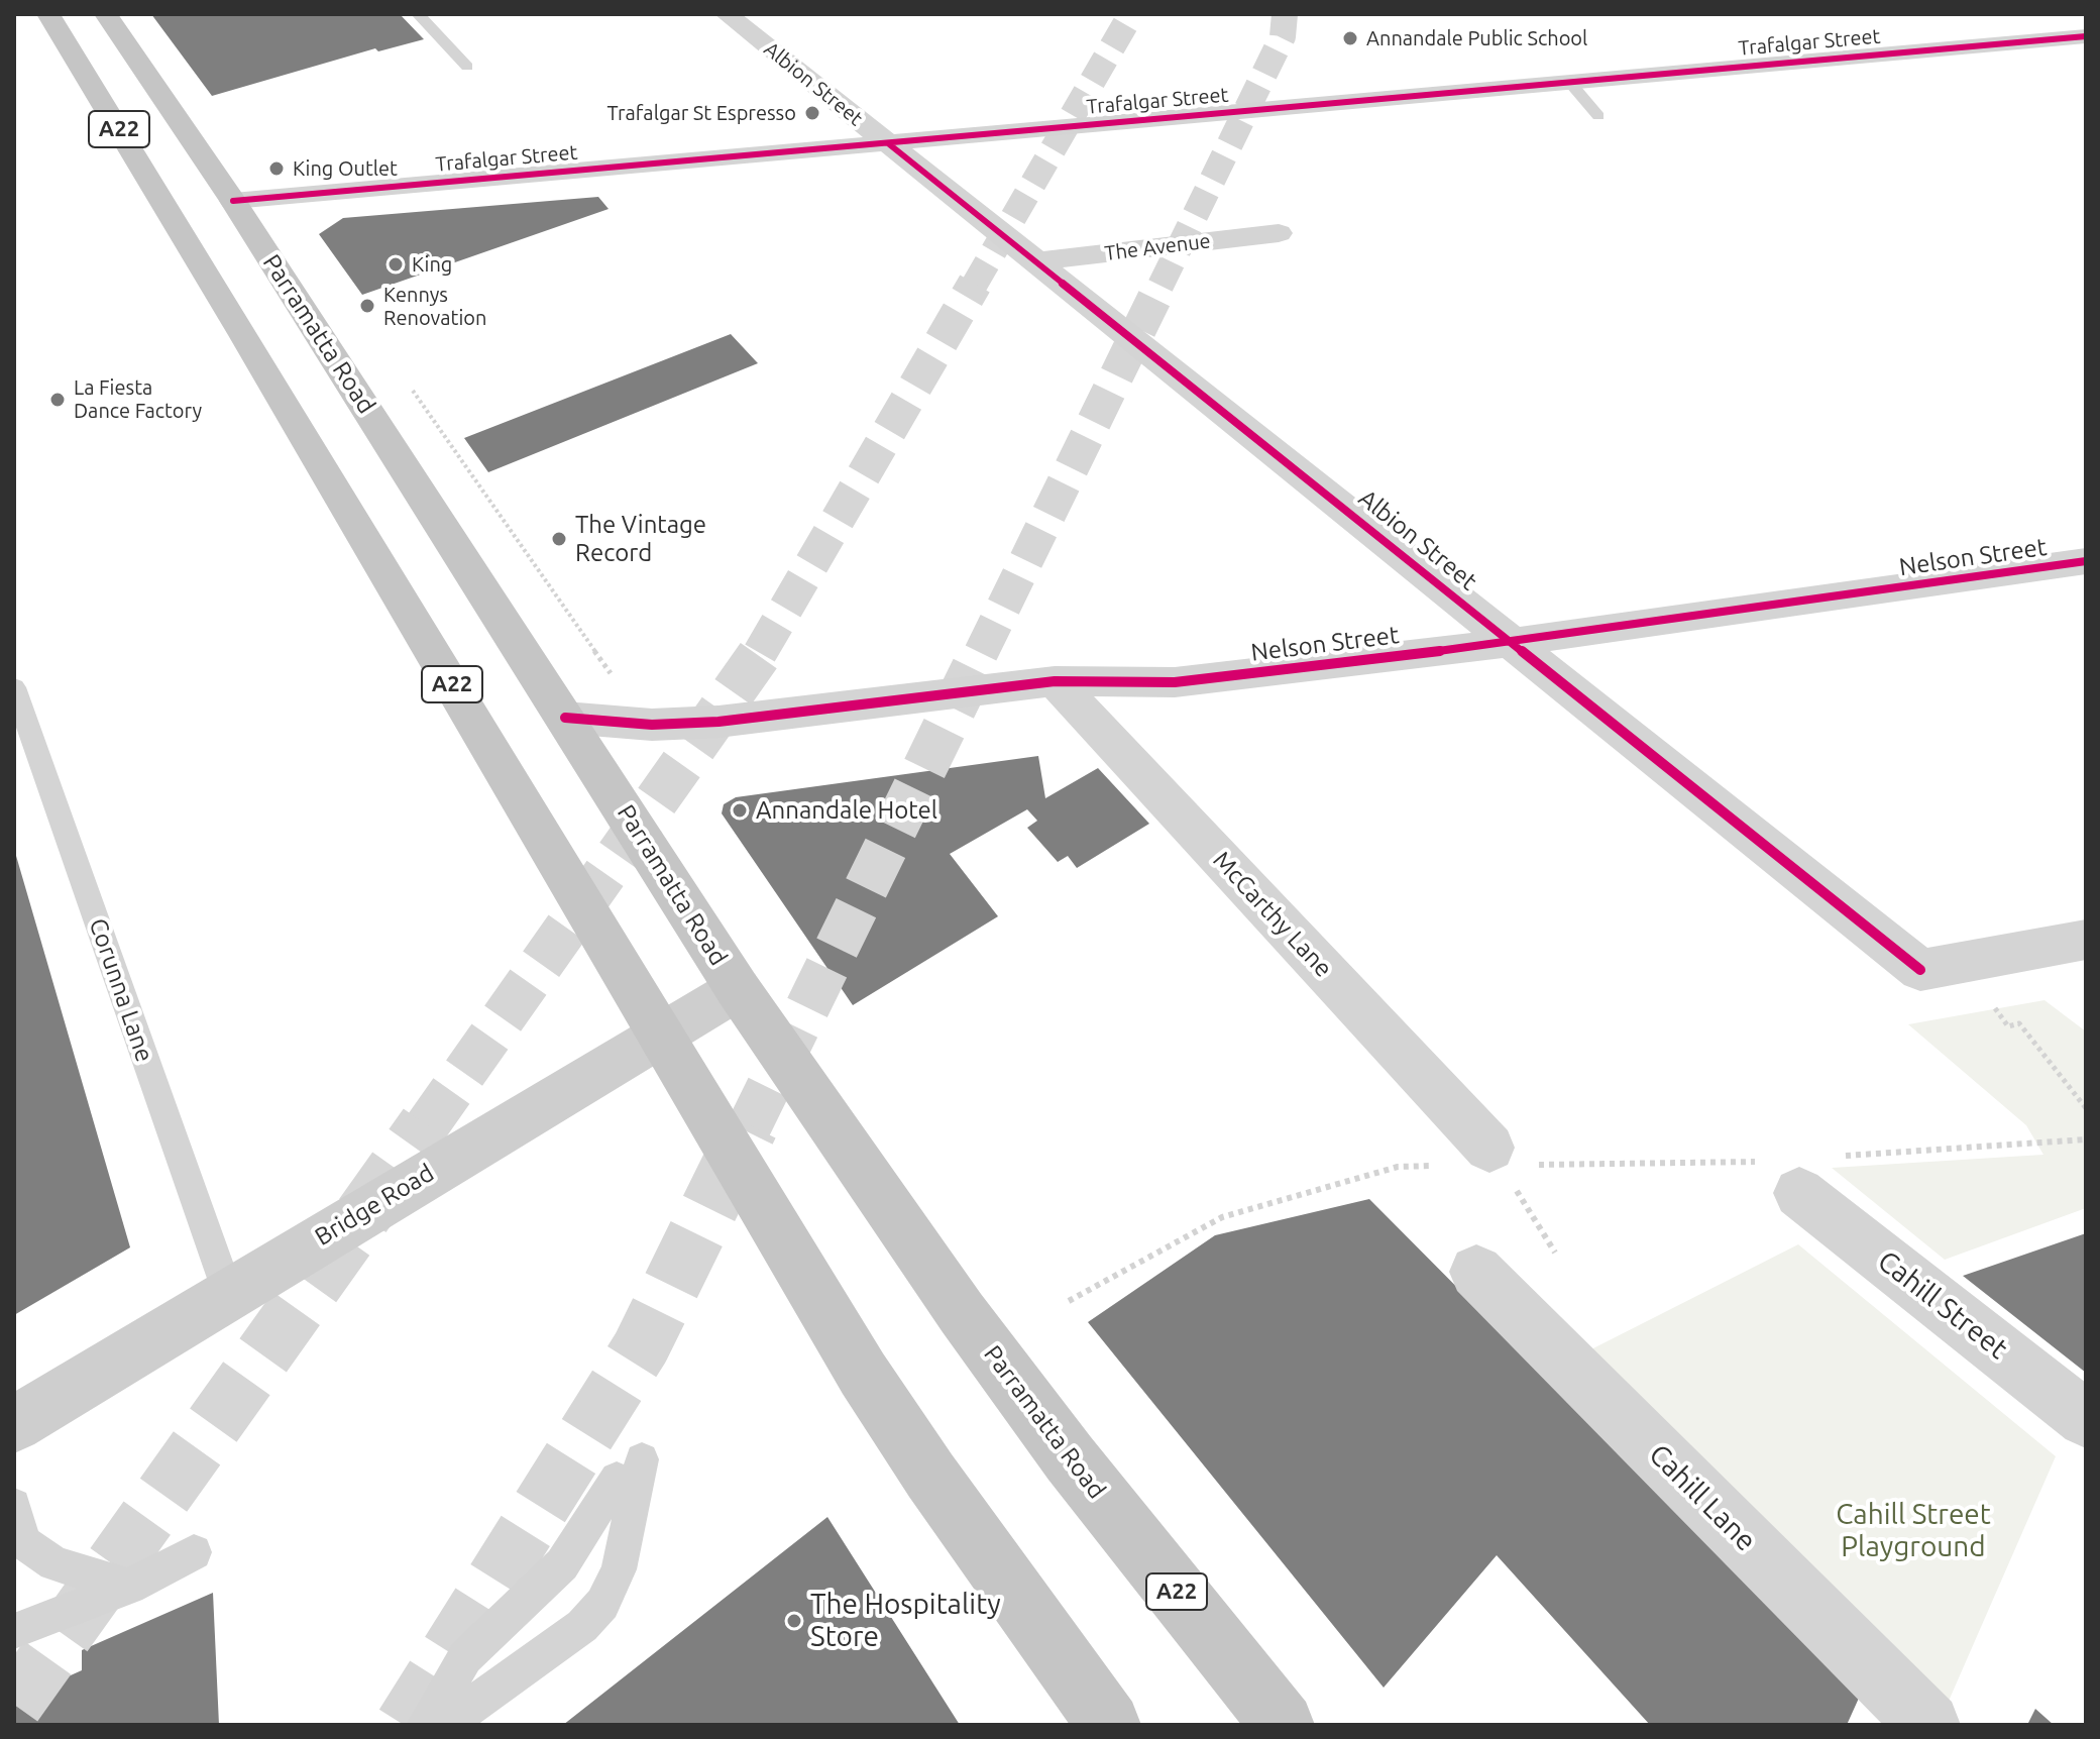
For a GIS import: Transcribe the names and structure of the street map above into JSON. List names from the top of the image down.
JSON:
{
  "streets": {
    "highway": ["A22", "Parramatta Road"],
    "main road": ["Bridge Road"],
    "street": [
      "Trafalgar Street",
      "Albion Street",
      "The Avenue",
      "Nelson Street",
      "McCarthy Lane",
      "Cahill Street",
      "Cahill Lane"
    ],
    "lane": ["Corunna Lane"]
  },
  "crossings": [
    ["Trafalgar Street", "Albion Street"],
    ["Trafalgar Street", "Parramatta Road"],
    ["Albion Street", "The Avenue"],
    ["Albion Street", "Nelson Street"],
    ["A22", "Bridge Road"],
    ["Parramatta Road", "Nelson Street"],
    ["Parramatta Road", "Bridge Road"],
    ["Nelson Street", "McCarthy Lane"],
    ["Corunna Lane", "Bridge Road"]
  ],
  "parks": ["Cahill Street Playground"],
  "places": [
    "Annandale Public School",
    "Trafalgar St Espresso",
    "King Outlet",
    "King",
    "Kennys Renovation",
    "La Fiesta Dance Factory",
    "The Vintage Record",
    "Annandale Hotel",
    "The Hospitality Store"
  ]
}
